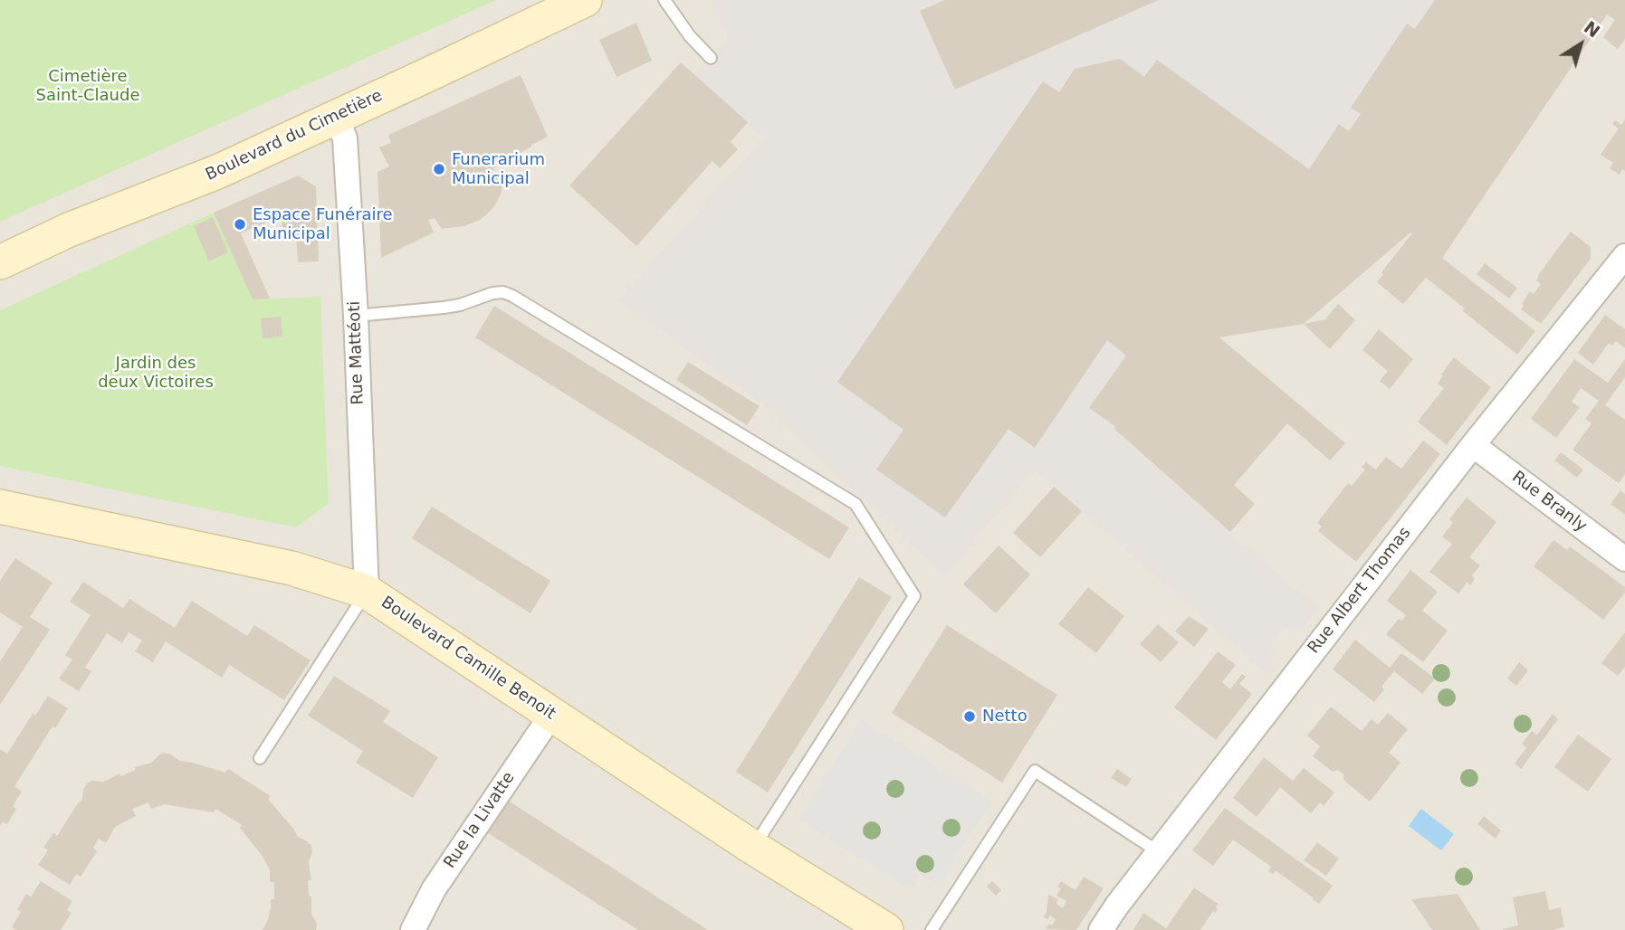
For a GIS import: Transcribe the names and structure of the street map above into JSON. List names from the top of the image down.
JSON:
{
  "streets": {
    "street": [
      "Boulevard du Cimetière",
      "Rue Mattéoti",
      "Rue Branly",
      "Rue Albert Thomas",
      "Boulevard Camille Benoit",
      "Rue la Livatte"
    ]
  },
  "crossings": [
    ["Boulevard du Cimetière", "Rue Mattéoti"],
    ["Rue Mattéoti", "Boulevard Camille Benoit"],
    ["Rue Branly", "Rue Albert Thomas"],
    ["Boulevard Camille Benoit", "Rue la Livatte"]
  ],
  "parks": ["Cimetière Saint-Claude", "Jardin des deux Victoires"],
  "places": ["Funerarium Municipal", "Espace Funéraire Municipal", "Netto"],
  "north": "top right"
}
